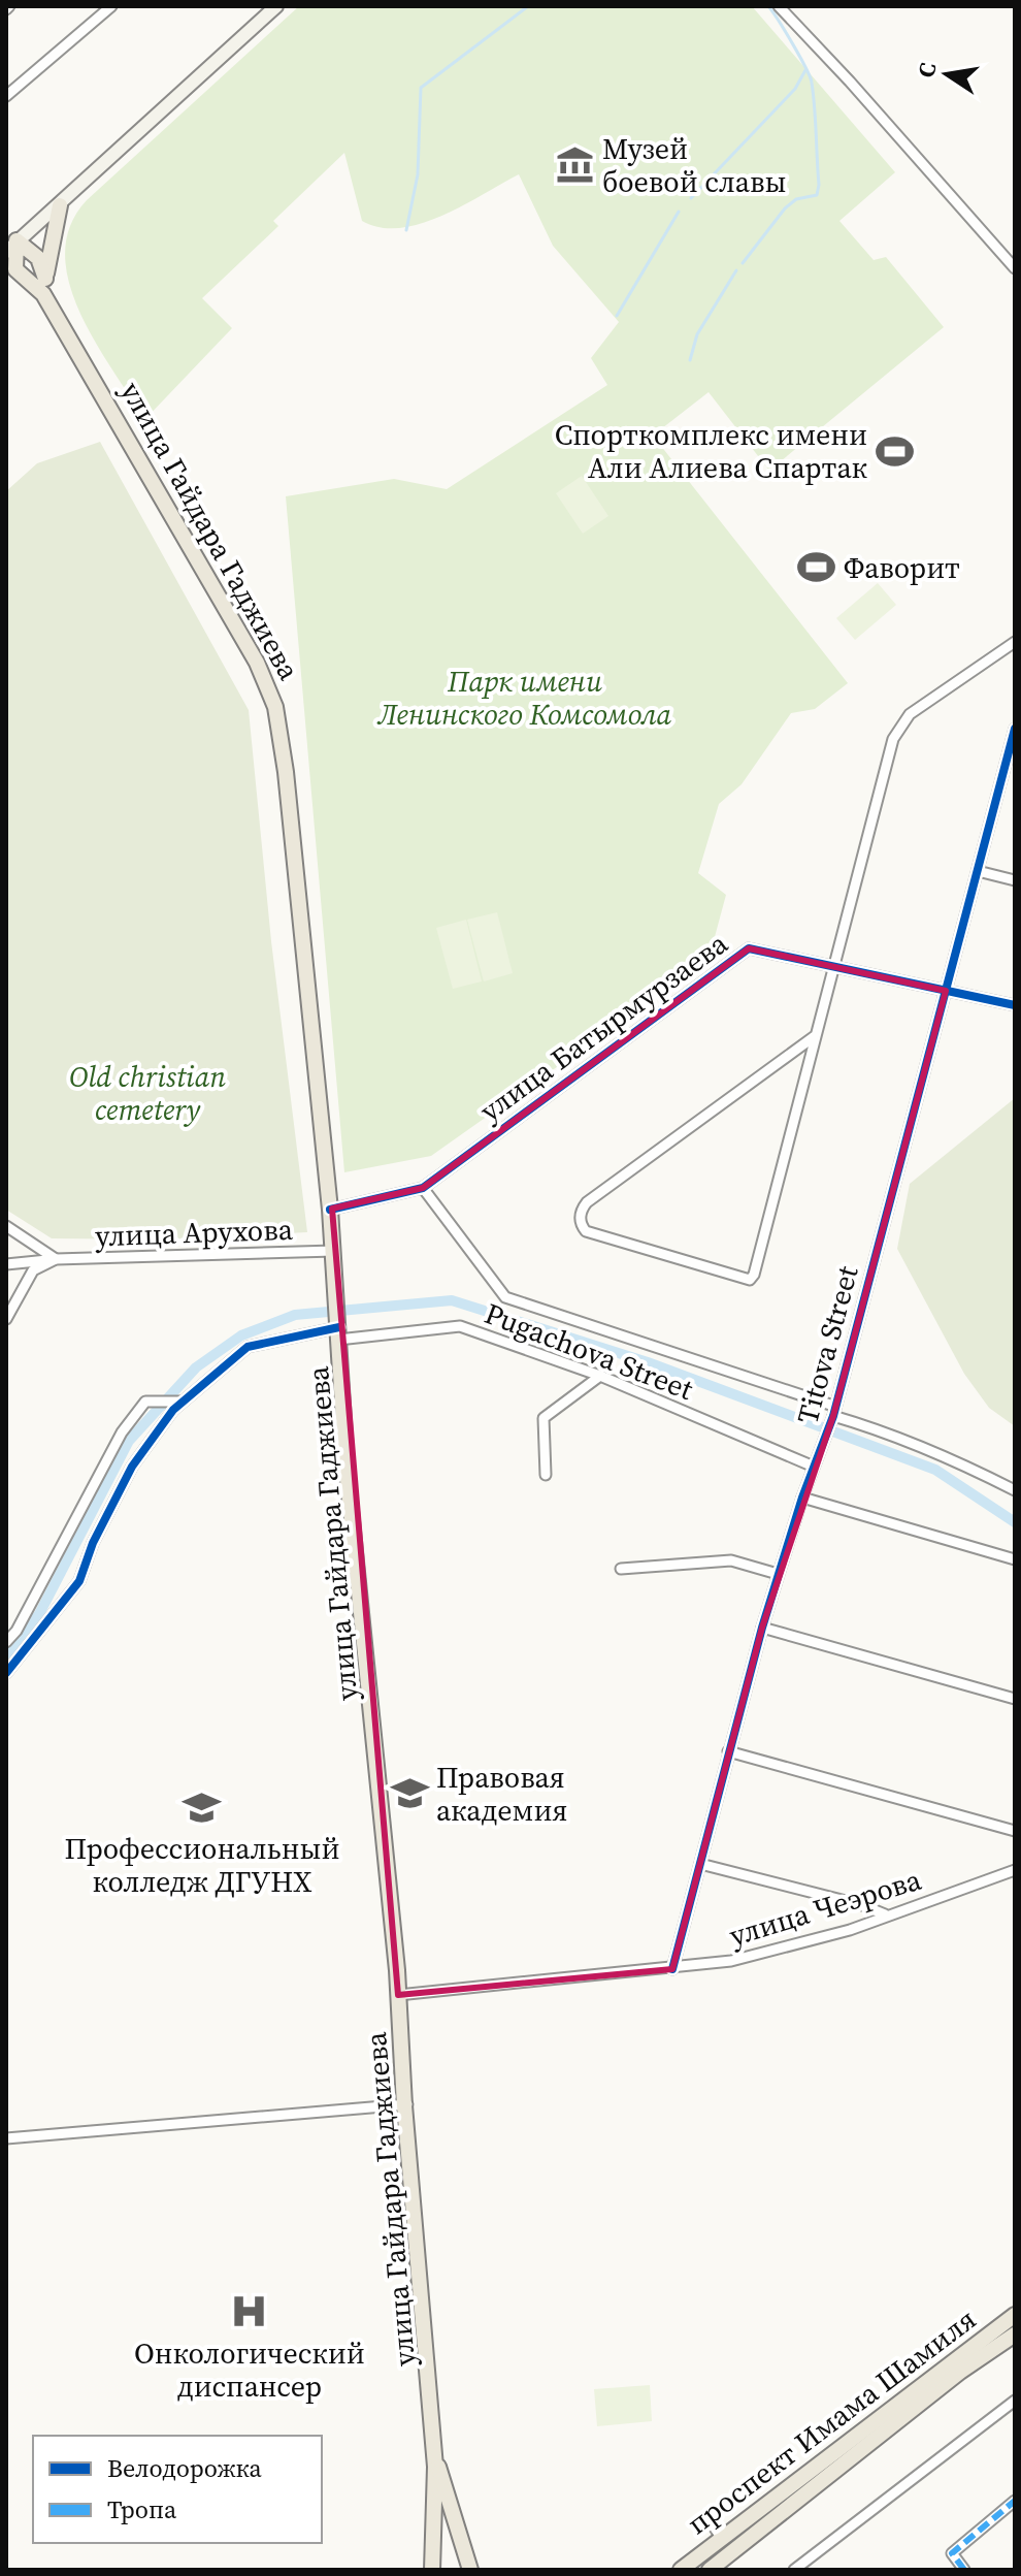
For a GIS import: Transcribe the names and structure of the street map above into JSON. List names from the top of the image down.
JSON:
{
  "streets": {
    "main road": ["улица Гайдара Гаджиева", "проспект Имама Шамиля"],
    "street": [
      "улица Батырмурзаева",
      "улица Арухова",
      "Titova Street",
      "Pugachova Street",
      "улица Чеэрова"
    ]
  },
  "crossings": [
    ["улица Гайдара Гаджиева", "улица Батырмурзаева"],
    ["улица Гайдара Гаджиева", "улица Арухова"],
    ["улица Гайдара Гаджиева", "Pugachova Street"],
    ["улица Гайдара Гаджиева", "улица Чеэрова"],
    ["улица Батырмурзаева", "Titova Street"],
    ["Titova Street", "Pugachova Street"],
    ["Titova Street", "улица Чеэрова"]
  ],
  "parks": ["Парк имени Ленинского Комсомола", "Old сhristian cemetery"],
  "places": {
    "museum": ["Музей боевой славы"],
    "sports": ["Спорткомплекс имени Али Алиева Спартак", "Фаворит"],
    "school or university": ["Правовая академия", "Профессиональный колледж ДГУНХ"],
    "hospital": ["Онкологический диспансер"]
  },
  "legend": ["Велодорожка", "Тропа"],
  "north": "left"
}
